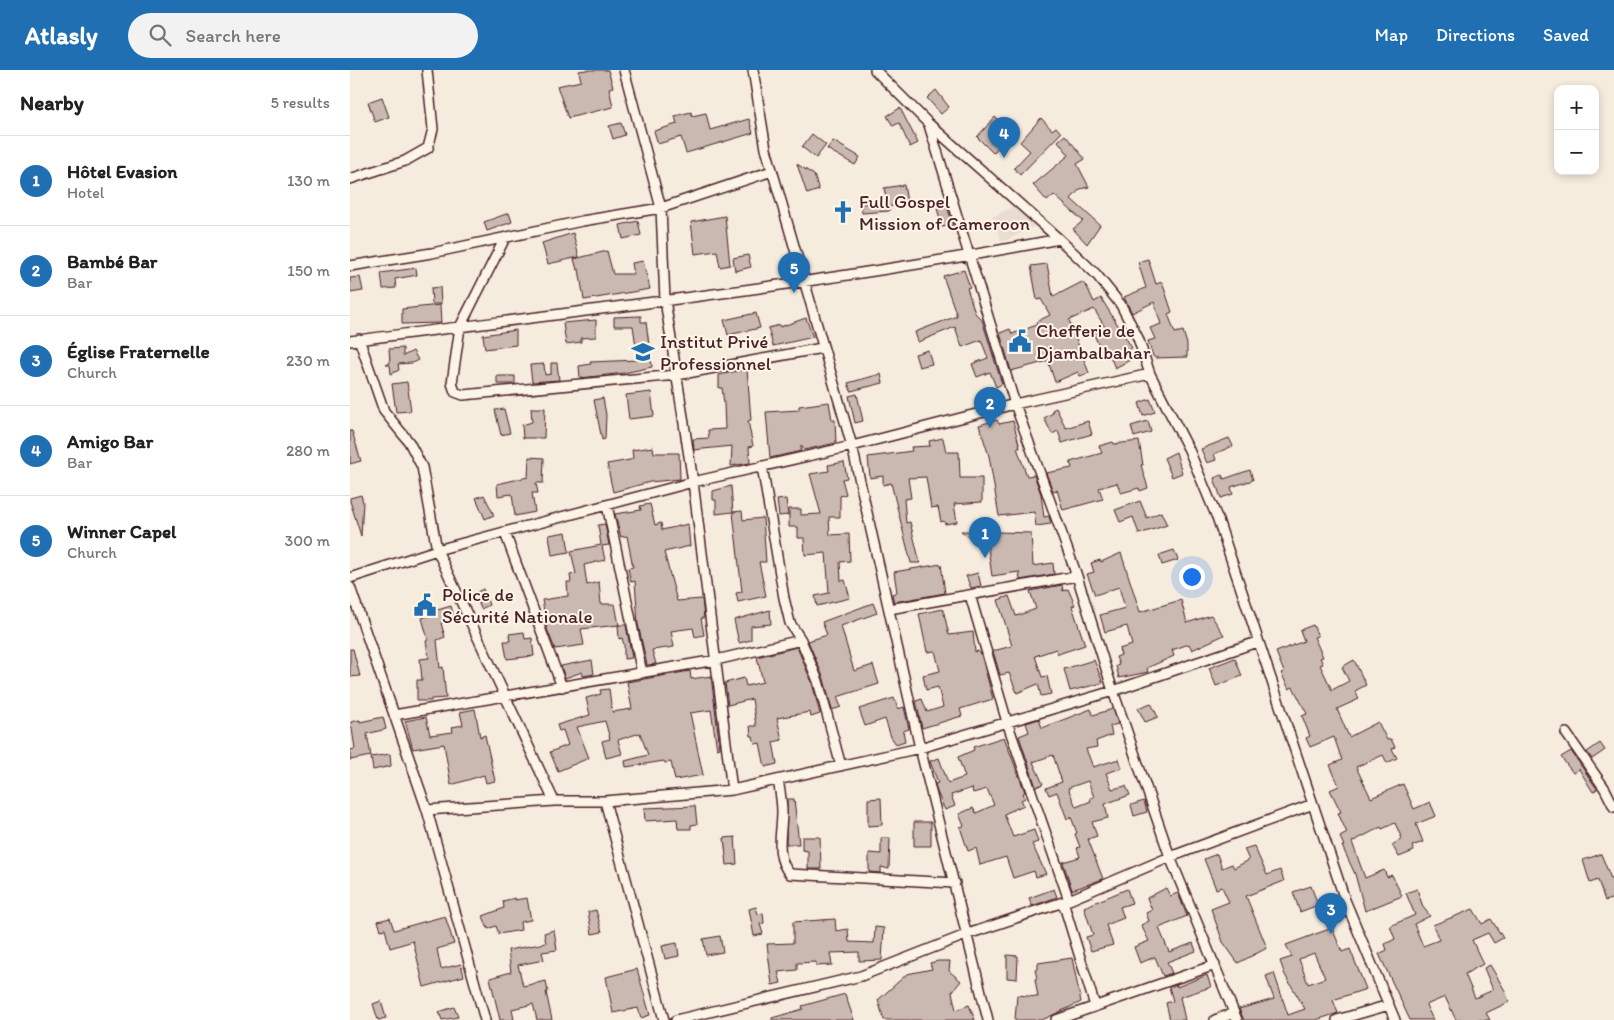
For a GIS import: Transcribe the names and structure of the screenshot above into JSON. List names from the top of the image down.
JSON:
{
  "places": {
    "church": ["Full Gospel Mission of Cameroon"],
    "public building": ["Chefferie de Djambalbahar", "Police de Sécurité Nationale"],
    "school or university": ["Institut Privé Professionnel"]
  },
  "page": {
    "header": "Atlasly",
    "search": "Search here",
    "nav": ["Map", "Directions", "Saved"],
    "heading": ["Nearby", "5 results"],
    "map_buttons": ["+", "−"],
    "pins": [
      "4",
      "5",
      "2",
      "1",
      "3"
    ],
    "list": [
      {
        "mark": "1",
        "name": "Hôtel Evasion",
        "note": "Hotel",
        "value": "130 m"
      },
      {
        "mark": "2",
        "name": "Bambé Bar",
        "note": "Bar",
        "value": "150 m"
      },
      {
        "mark": "3",
        "name": "Église Fraternelle",
        "note": "Church",
        "value": "230 m"
      },
      {
        "mark": "4",
        "name": "Amigo Bar",
        "note": "Bar",
        "value": "280 m"
      },
      {
        "mark": "5",
        "name": "Winner Capel",
        "note": "Church",
        "value": "300 m"
      }
    ]
  }
}
